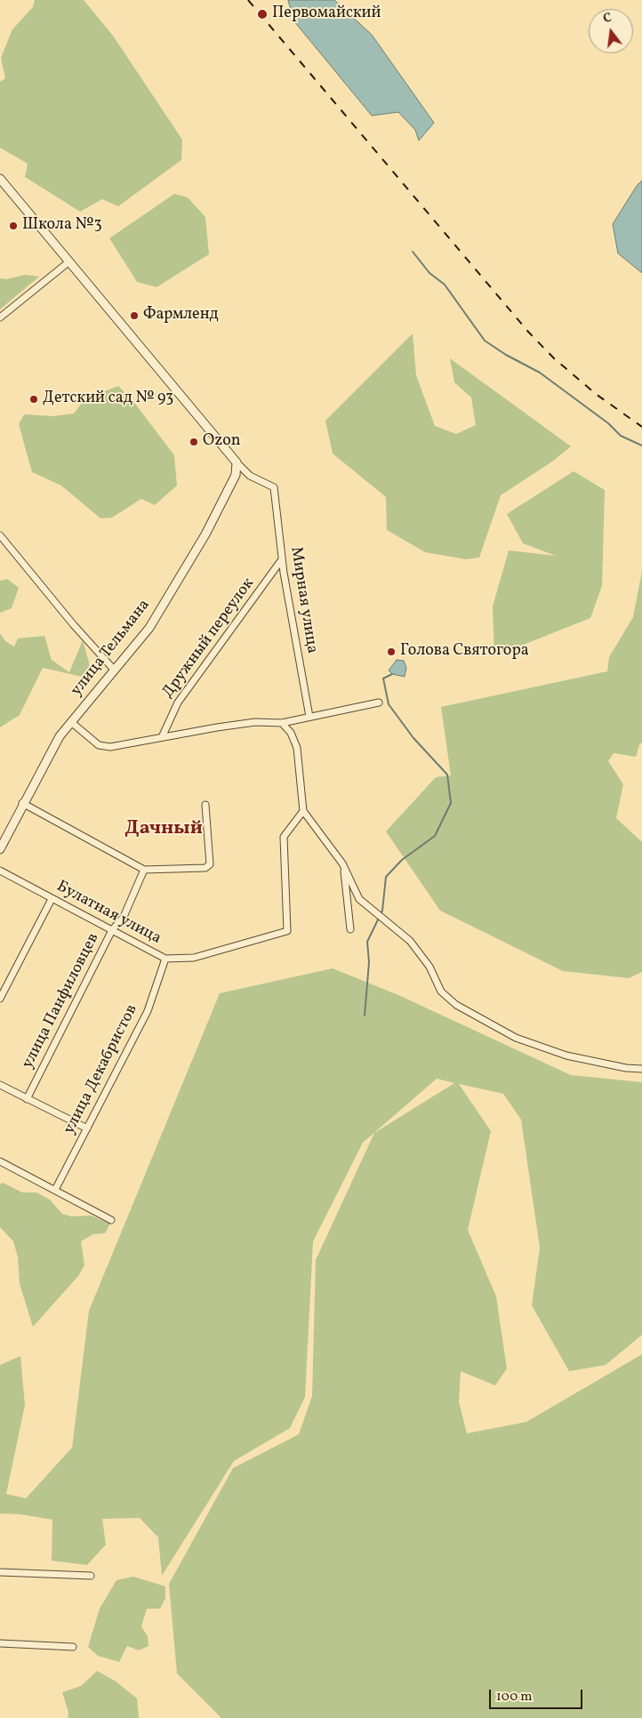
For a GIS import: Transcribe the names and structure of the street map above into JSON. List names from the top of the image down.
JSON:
{
  "streets": {
    "street": [
      "Мирная улица",
      "Дружный переулок",
      "улица Тельмана",
      "Булатная улица",
      "улица Панфиловцев",
      "улица Декабристов"
    ]
  },
  "crossings": [
    ["Мирная улица", "Дружный переулок"],
    ["Мирная улица", "улица Тельмана"],
    ["Булатная улица", "улица Панфиловцев"],
    ["Булатная улица", "улица Декабристов"]
  ],
  "districts": ["Дачный"],
  "places": [
    "Первомайский",
    "Школа №3",
    "Фармленд",
    "Детский сад № 93",
    "Ozon",
    "Голова Святогора"
  ],
  "scale_bar": "100 m",
  "north": "top"
}
